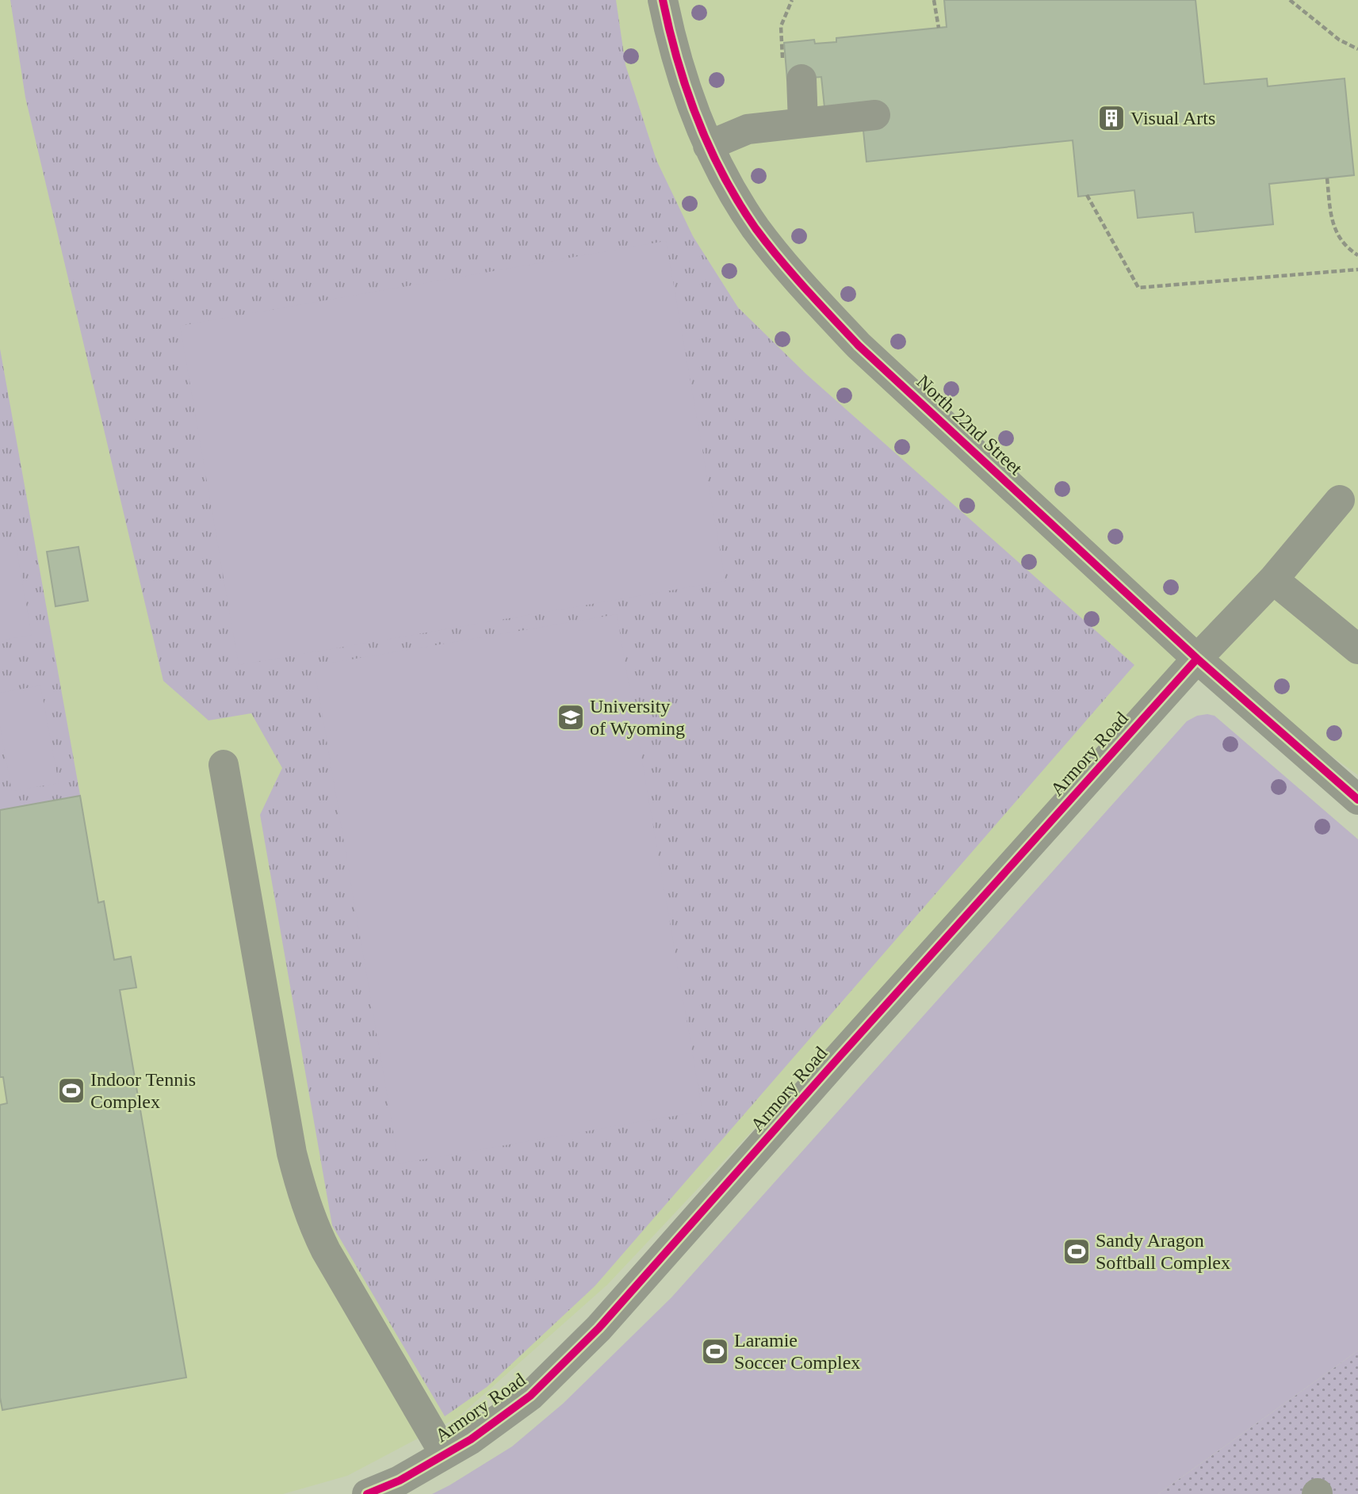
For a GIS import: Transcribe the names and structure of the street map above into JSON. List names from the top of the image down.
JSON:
{
  "streets": {
    "street": ["North 22nd Street", "Armory Road"]
  },
  "crossings": [
    ["North 22nd Street", "Armory Road"]
  ],
  "places": {
    "building": ["Visual Arts"],
    "school or university": ["University of Wyoming"],
    "sports": ["Indoor Tennis Complex", "Sandy Aragon Softball Complex", "Laramie Soccer Complex"]
  }
}
